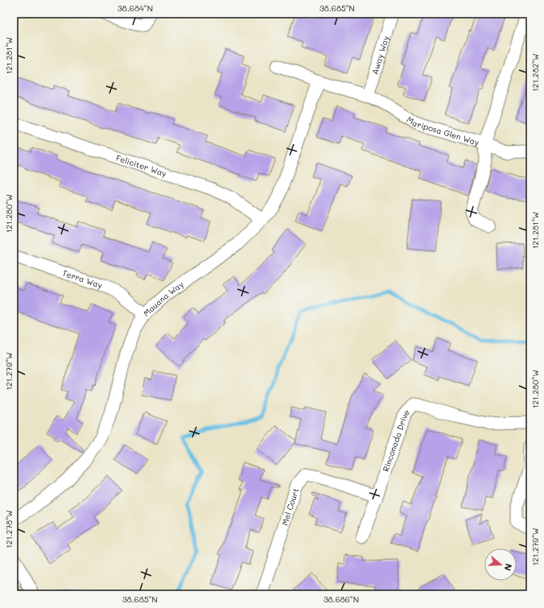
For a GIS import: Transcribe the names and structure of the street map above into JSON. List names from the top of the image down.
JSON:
{
  "streets": {
    "street": [
      "Away Way",
      "Mariposa Glen Way",
      "Feliciter Way",
      "Terra Way",
      "Mauana Way",
      "Rinconada Drive",
      "Mel Court"
    ]
  },
  "crossings": [
    ["Away Way", "Mariposa Glen Way"],
    ["Mariposa Glen Way", "Mauana Way"],
    ["Feliciter Way", "Mauana Way"],
    ["Terra Way", "Mauana Way"],
    ["Rinconada Drive", "Mel Court"]
  ],
  "north": "right",
  "coordinates": [
    "38.684°N",
    "38.685°N",
    "121.281°W",
    "121.282°W",
    "121.280°W",
    "121.279°W",
    "121.278°W",
    "38.686°N"
  ]
}
